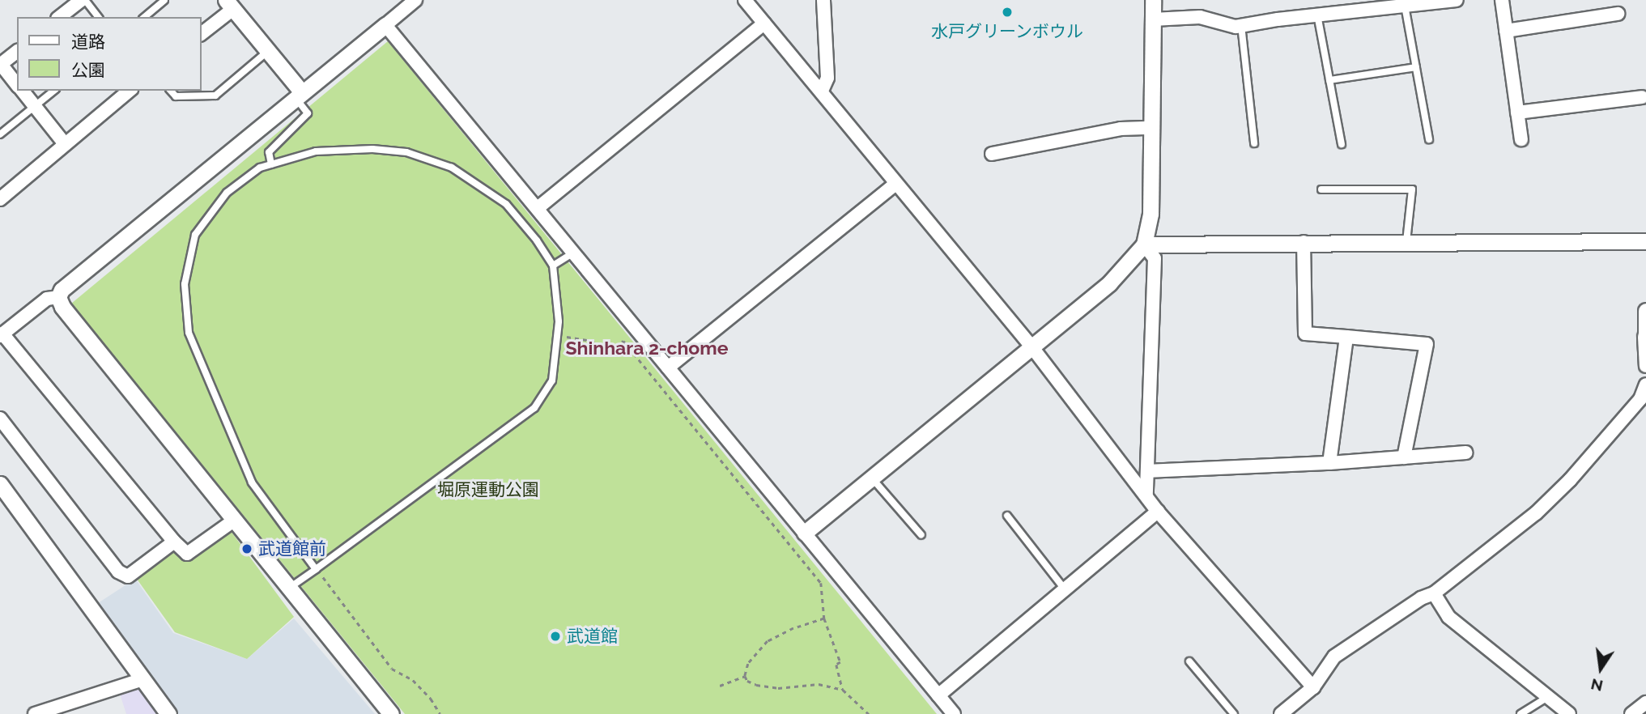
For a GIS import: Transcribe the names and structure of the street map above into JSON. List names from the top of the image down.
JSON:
{
  "districts": ["Shinhara 2-chome"],
  "parks": ["堀原運動公園"],
  "places": ["水戸グリーンボウル", "武道館前", "武道館"],
  "legend": ["道路", "公園"],
  "north": "bottom"
}
